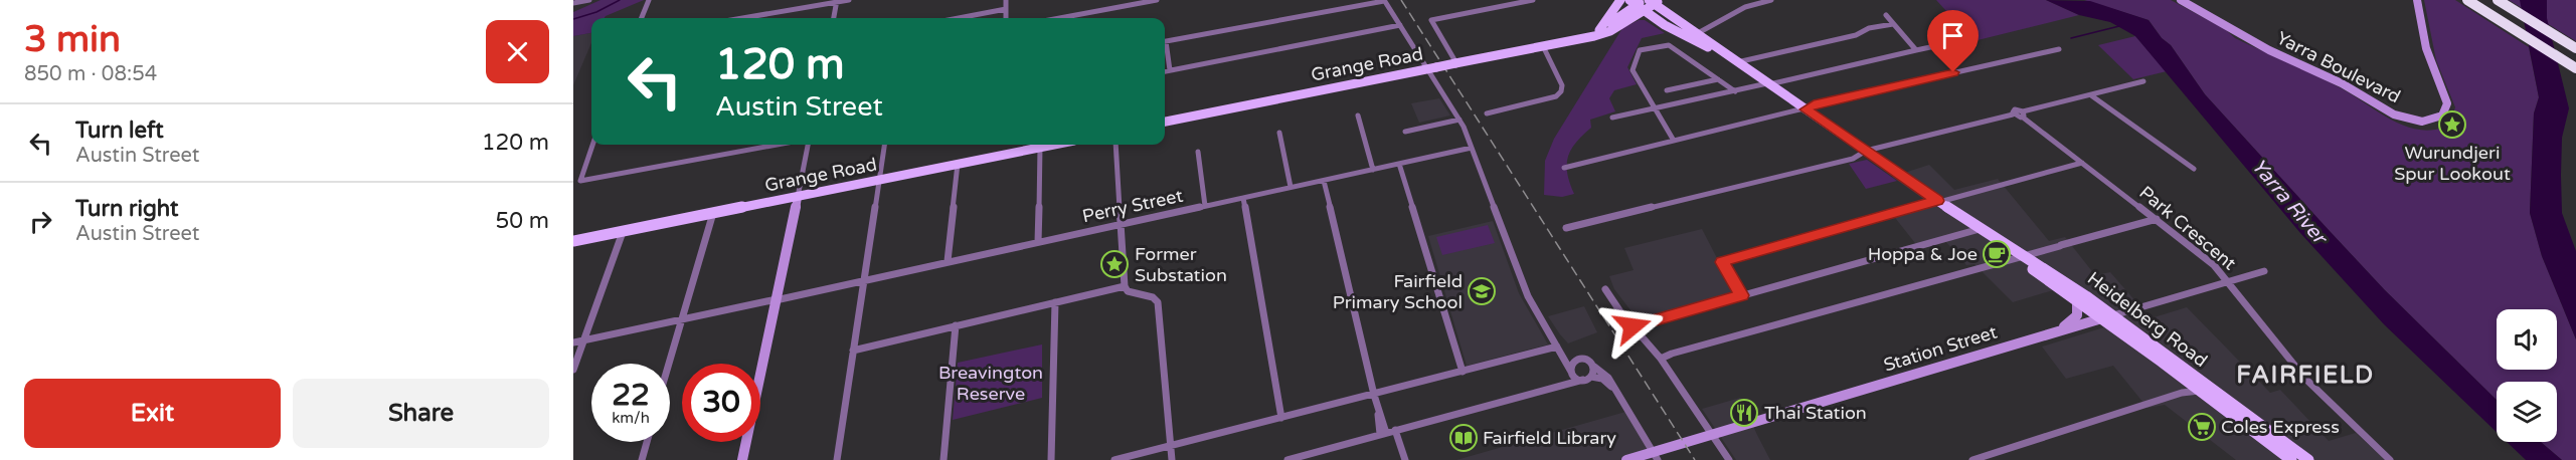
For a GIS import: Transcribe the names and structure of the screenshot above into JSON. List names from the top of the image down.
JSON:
{
  "streets": {
    "main road": [
      "Grange Road",
      "Yarra Boulevard",
      "Heidelberg Road",
      "Station Street"
    ],
    "street": ["Perry Street", "Park Crescent"]
  },
  "crossings": [
    ["Grange Road", "Heidelberg Road"],
    ["Park Crescent", "Station Street"],
    ["Heidelberg Road", "Station Street"]
  ],
  "districts": ["FAIRFIELD"],
  "water": ["Yarra River"],
  "parks": ["Breavington Reserve"],
  "places": {
    "place": ["Wurundjeri Spur Lookout", "Former Substation"],
    "cafe": ["Hoppa & Joe"],
    "school or university": ["Fairfield Primary School"],
    "restaurant": ["Thai Station"],
    "supermarket": ["Coles Express"],
    "library": ["Fairfield Library"]
  },
  "page": {
    "heading": ["3 min", "850 m · 08:54"],
    "turn": ["120 m", "Austin Street"],
    "list": [
      {
        "name": "Turn left",
        "note": "Austin Street",
        "value": "120 m"
      },
      {
        "name": "Turn right",
        "note": "Austin Street",
        "value": "50 m"
      }
    ],
    "speed": "22 km/h",
    "limit": "30",
    "buttons": ["Exit", "Share"]
  }
}
